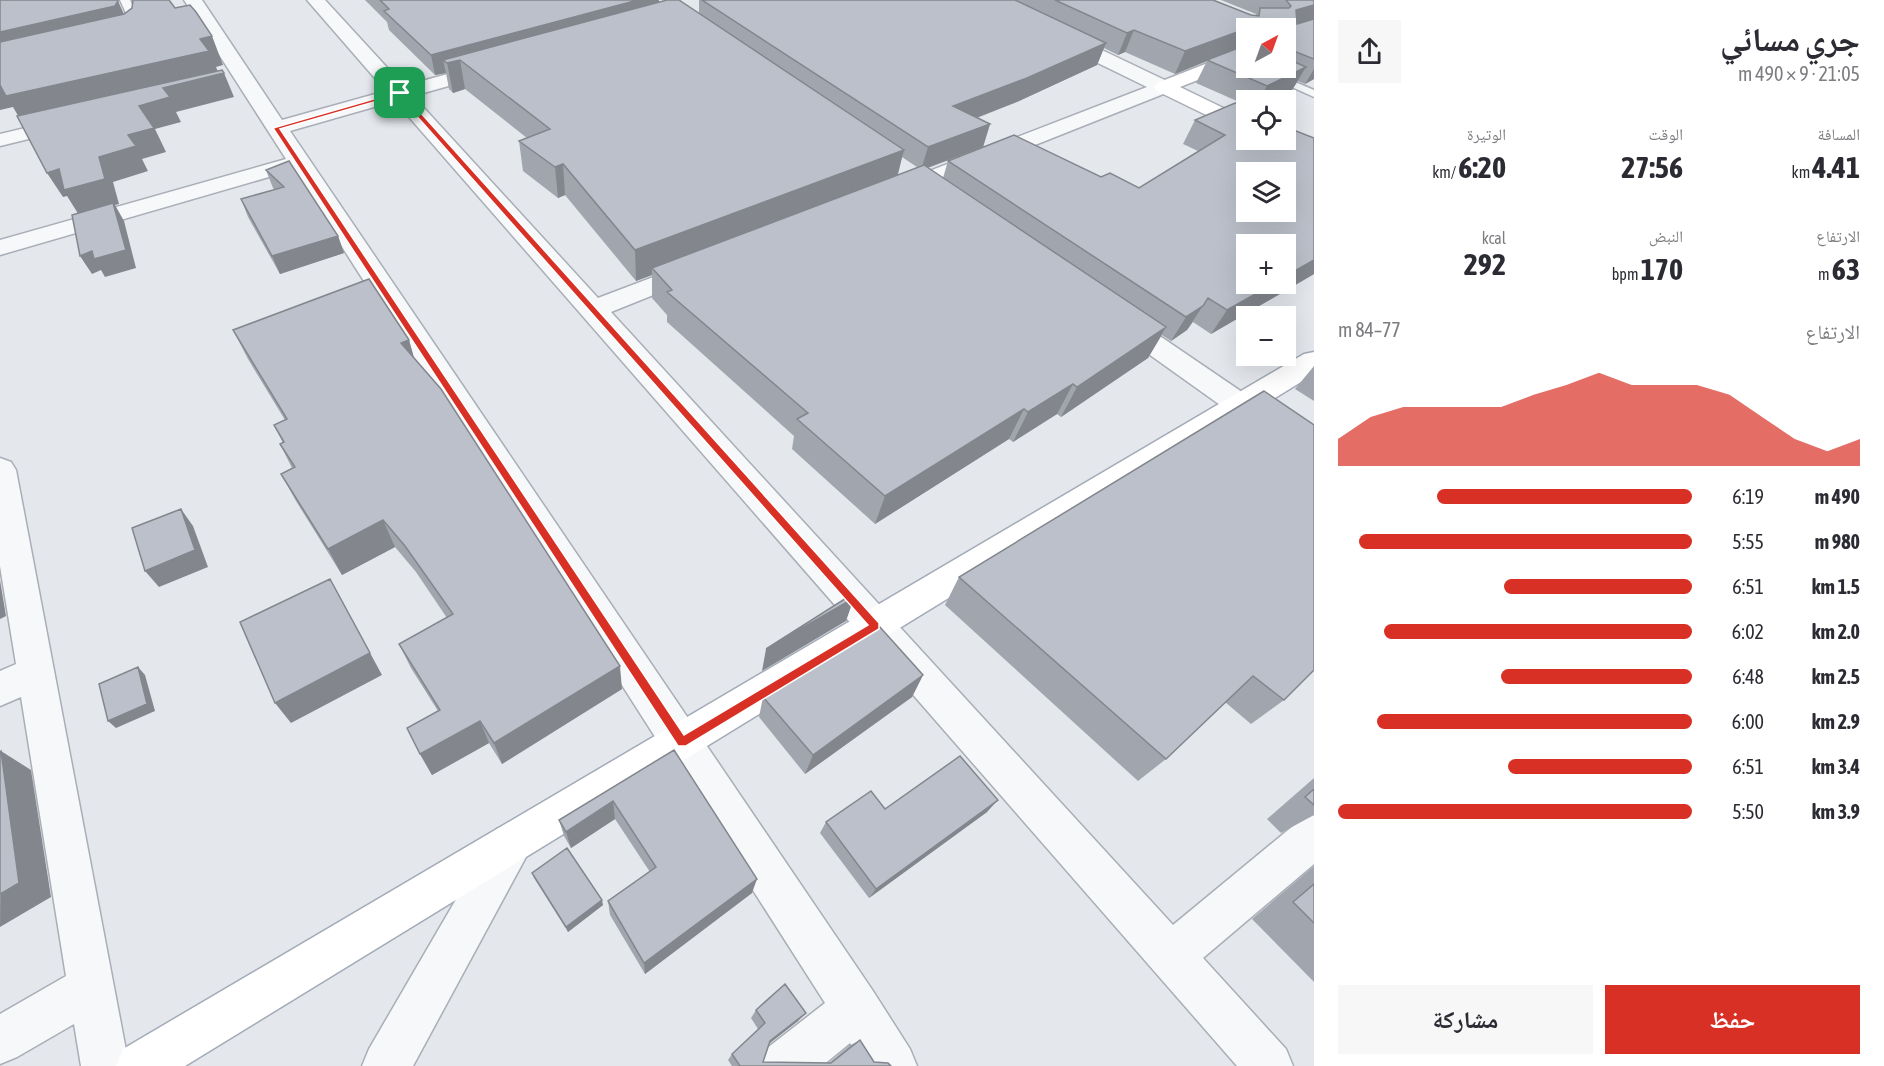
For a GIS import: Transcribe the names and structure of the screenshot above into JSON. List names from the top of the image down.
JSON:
{
  "north": "top right",
  "page": {
    "heading": ["جري مسائي", "21:05 · 9 × 490 m"],
    "map_buttons": ["+", "−"],
    "stats": [
      ["المسافة", "4.41 km"],
      ["الوقت", "27:56"],
      ["الوتيرة", "6:20 /km"],
      ["الارتفاع", "63 m"],
      ["النبض", "170 bpm"],
      ["kcal", "292"]
    ],
    "chart": ["الارتفاع", "77–84 m"],
    "list": [
      {
        "name": "490 m",
        "note": "6:19"
      },
      {
        "name": "980 m",
        "note": "5:55"
      },
      {
        "name": "1.5 km",
        "note": "6:51"
      },
      {
        "name": "2.0 km",
        "note": "6:02"
      },
      {
        "name": "2.5 km",
        "note": "6:48"
      },
      {
        "name": "2.9 km",
        "note": "6:00"
      },
      {
        "name": "3.4 km",
        "note": "6:51"
      },
      {
        "name": "3.9 km",
        "note": "5:50"
      }
    ],
    "buttons": ["حفظ", "مشاركة"]
  }
}
